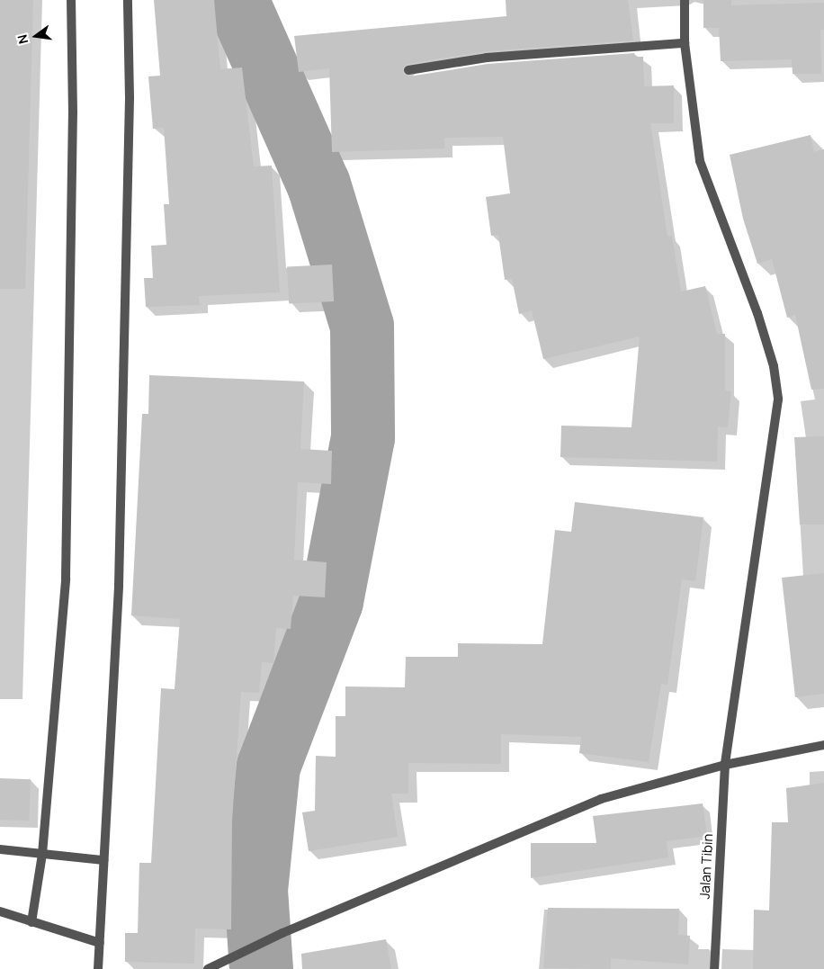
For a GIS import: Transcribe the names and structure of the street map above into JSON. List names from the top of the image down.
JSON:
{
  "streets": {
    "street": ["Jalan Tibin"]
  },
  "north": "left"
}
